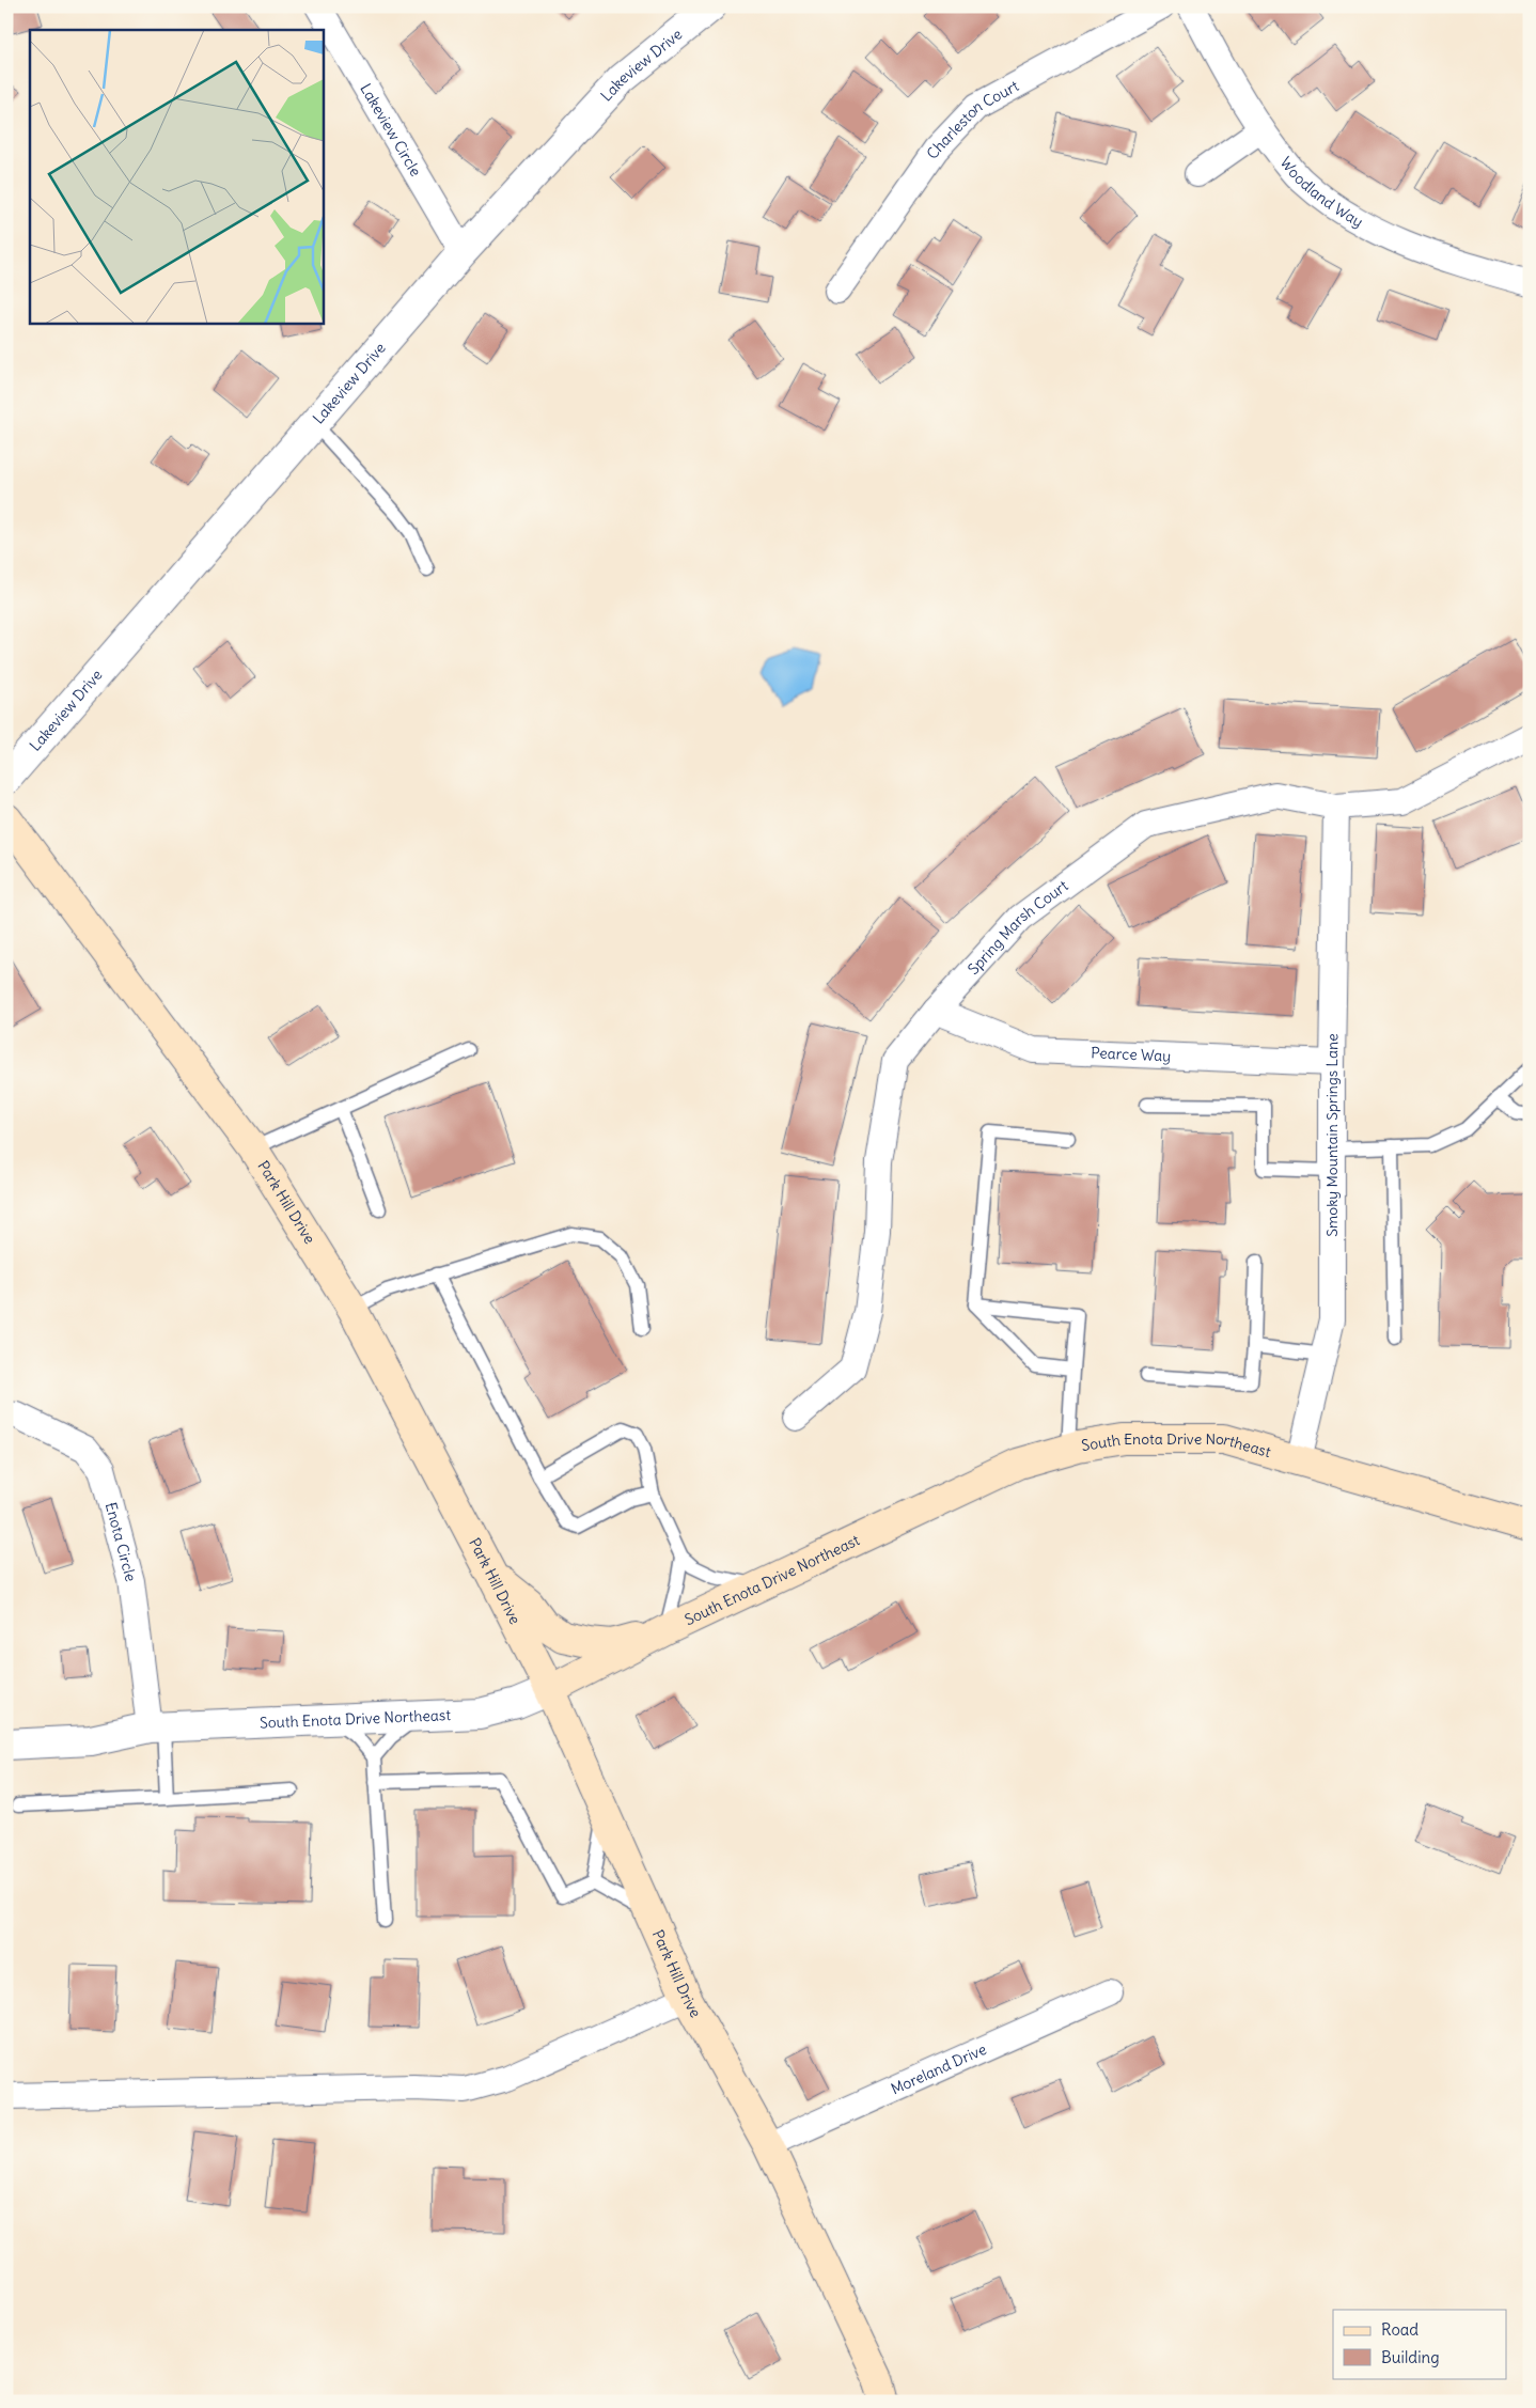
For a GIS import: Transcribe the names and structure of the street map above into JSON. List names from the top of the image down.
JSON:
{
  "streets": {
    "main road": ["Park Hill Drive", "South Enota Drive Northeast"],
    "street": [
      "Lakeview Drive",
      "Charleston Court",
      "Lakeview Circle",
      "Woodland Way",
      "Spring Marsh Court",
      "Pearce Way",
      "Smoky Mountain Springs Lane",
      "Enota Circle",
      "Moreland Drive"
    ]
  },
  "crossings": [
    ["Lakeview Drive", "Lakeview Circle"],
    ["Spring Marsh Court", "Pearce Way"],
    ["Spring Marsh Court", "Smoky Mountain Springs Lane"],
    ["Pearce Way", "Smoky Mountain Springs Lane"],
    ["Smoky Mountain Springs Lane", "South Enota Drive Northeast"],
    ["Park Hill Drive", "South Enota Drive Northeast"],
    ["Park Hill Drive", "Moreland Drive"],
    ["South Enota Drive Northeast", "Enota Circle"]
  ],
  "legend": ["Road", "Building"]
}
